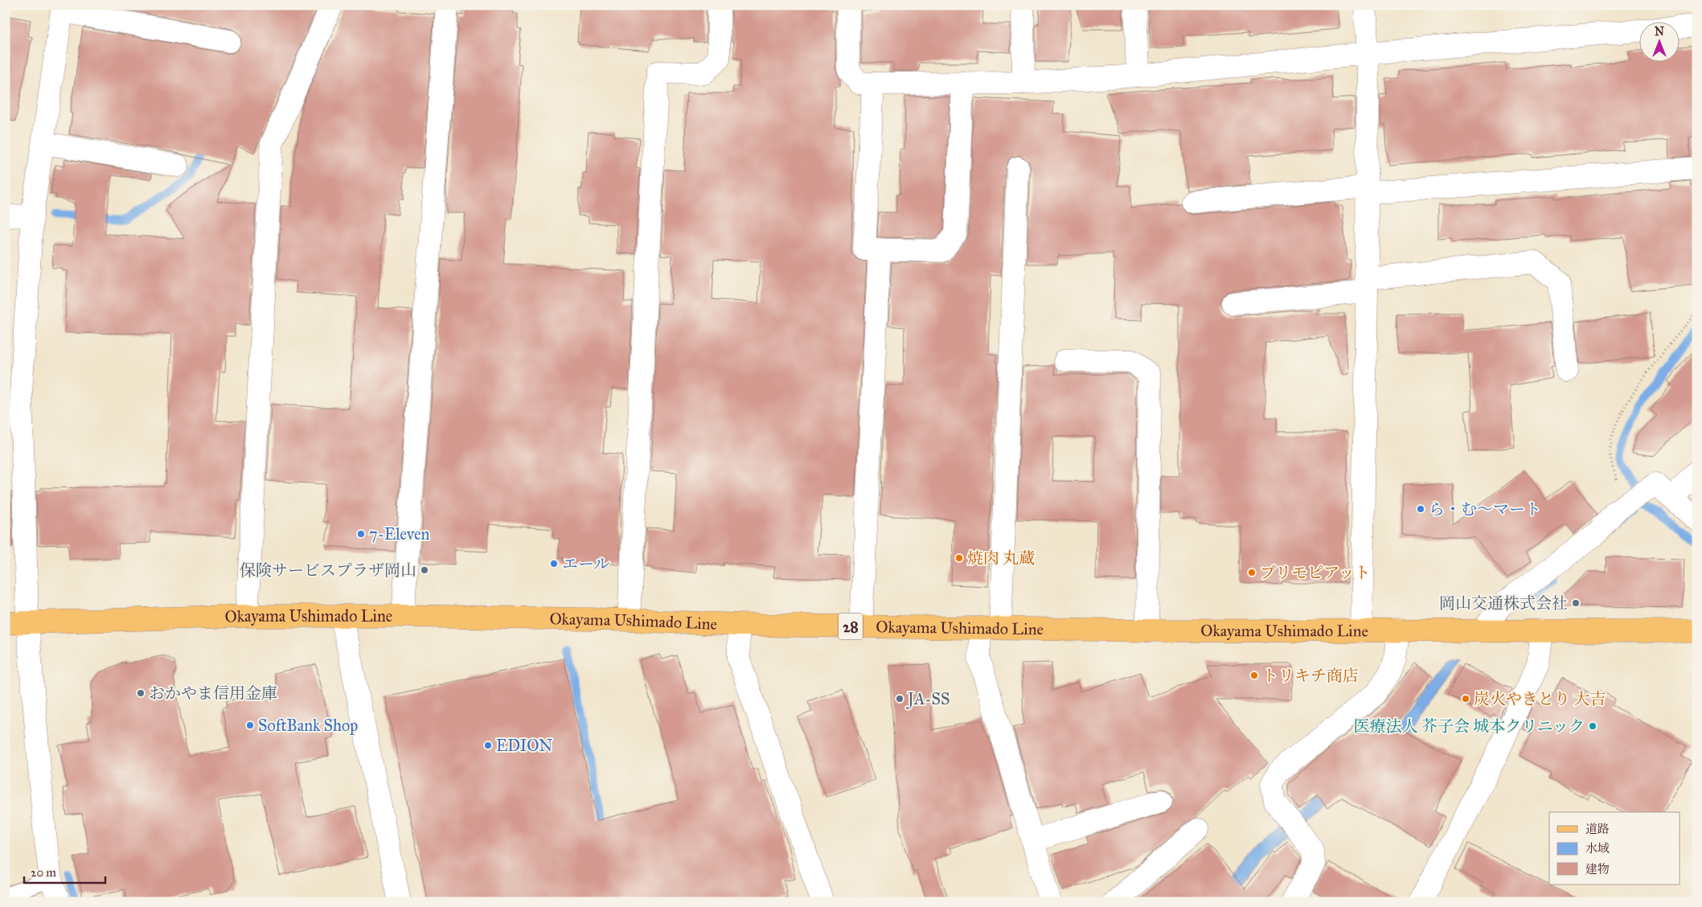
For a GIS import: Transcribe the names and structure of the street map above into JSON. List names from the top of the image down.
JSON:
{
  "streets": {
    "main road": ["Okayama Ushimado Line", "28"]
  },
  "places": [
    "ら・む〜マート",
    "7-Eleven",
    "焼肉 丸蔵",
    "エール",
    "保険サービスプラザ岡山",
    "プリモピアット",
    "岡山交通株式会社",
    "トリキチ商店",
    "おかやま信用金庫",
    "JA-SS",
    "炭火やきとり 大吉",
    "SoftBank Shop",
    "医療法人 芥子会 城本クリニック",
    "EDION"
  ],
  "legend": ["道路", "水域", "建物"],
  "scale_bar": "20 m",
  "north": "top"
}
